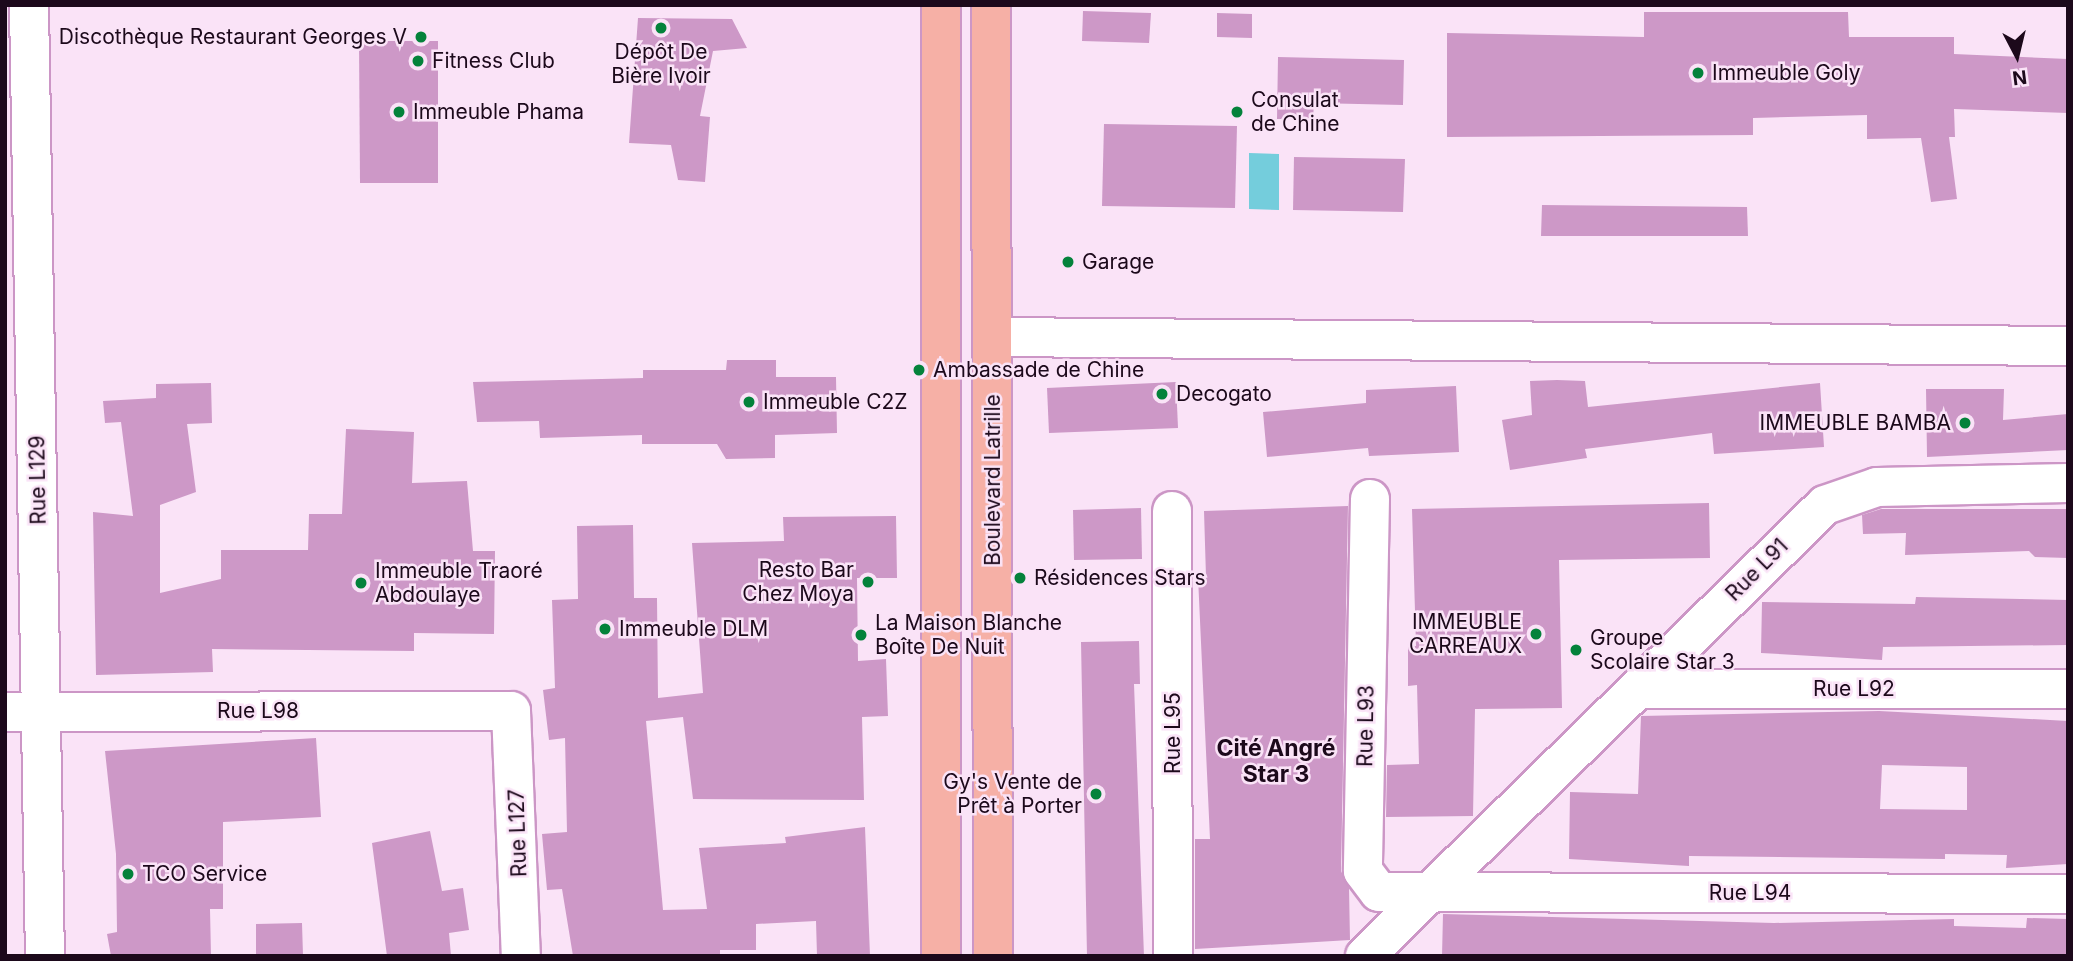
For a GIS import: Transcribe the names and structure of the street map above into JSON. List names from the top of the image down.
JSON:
{
  "streets": {
    "main road": ["Boulevard Latrille"],
    "street": [
      "Rue L129",
      "Rue L91",
      "Rue L92",
      "Rue L98",
      "Rue L93",
      "Rue L95",
      "Rue L127",
      "Rue L94"
    ]
  },
  "crossings": [
    ["Rue L129", "Rue L98"],
    ["Rue L91", "Rue L92"],
    ["Rue L91", "Rue L93"],
    ["Rue L91", "Rue L94"],
    ["Rue L98", "Rue L127"],
    ["Rue L93", "Rue L94"]
  ],
  "districts": ["Cité Angré Star 3"],
  "places": [
    "Dépôt De Bière Ivoir",
    "Discothèque Restaurant Georges V",
    "Fitness Club",
    "Immeuble Goly",
    "Immeuble Phama",
    "Consulat de Chine",
    "Garage",
    "Ambassade de Chine",
    "Decogato",
    "Immeuble C2Z",
    "IMMEUBLE BAMBA",
    "Résidences Stars",
    "Resto Bar Chez Moya",
    "Immeuble Traoré Abdoulaye",
    "Immeuble DLM",
    "IMMEUBLE CARREAUX",
    "La Maison Blanche Boîte De Nuit",
    "Groupe Scolaire Star 3",
    "Gy's Vente de Prêt à Porter",
    "TCO Service"
  ],
  "north": "bottom"
}
